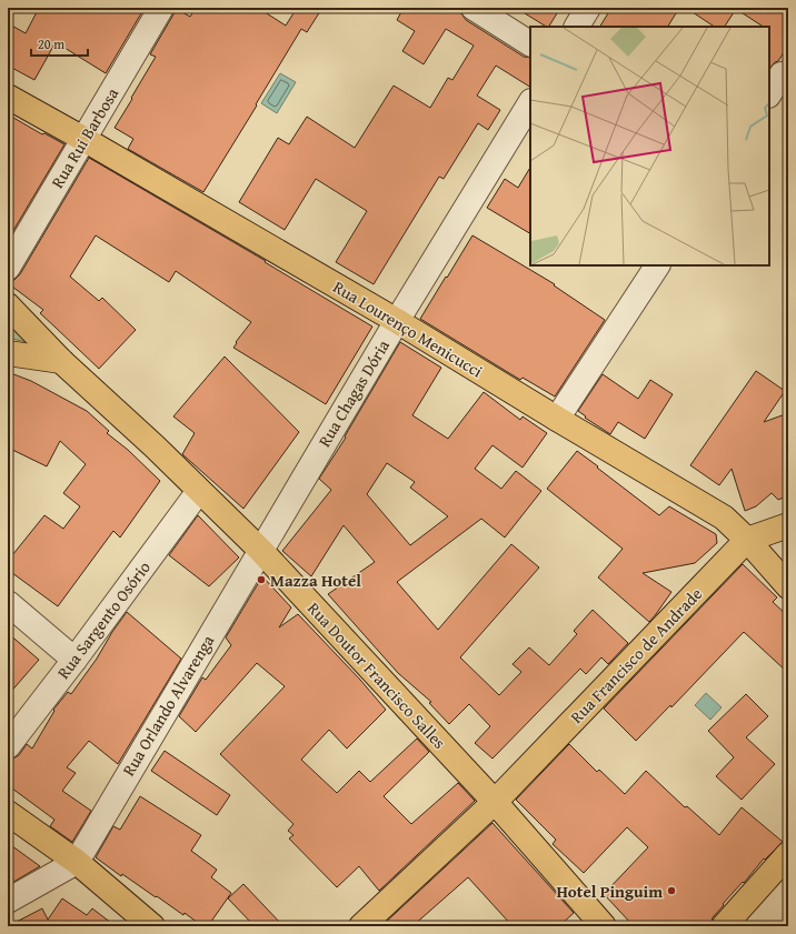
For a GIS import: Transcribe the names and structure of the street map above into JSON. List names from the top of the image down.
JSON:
{
  "streets": {
    "main road": ["Rua Lourenço Menicucci", "Rua Francisco de Andrade", "Rua Doutor Francisco Salles"],
    "street": [
      "Rua Rui Barbosa",
      "Rua Chagas Dória",
      "Rua Sargento Osório",
      "Rua Orlando Alvarenga"
    ]
  },
  "crossings": [
    ["Rua Rui Barbosa", "Rua Lourenço Menicucci"],
    ["Rua Lourenço Menicucci", "Rua Chagas Dória"],
    ["Rua Lourenço Menicucci", "Rua Francisco de Andrade"],
    ["Rua Chagas Dória", "Rua Doutor Francisco Salles"],
    ["Rua Chagas Dória", "Rua Orlando Alvarenga"],
    ["Rua Sargento Osório", "Rua Doutor Francisco Salles"],
    ["Rua Francisco de Andrade", "Rua Doutor Francisco Salles"],
    ["Rua Doutor Francisco Salles", "Rua Orlando Alvarenga"]
  ],
  "places": ["Mazza Hotel", "Hotel Pinguim"],
  "scale_bar": "20 m"
}
